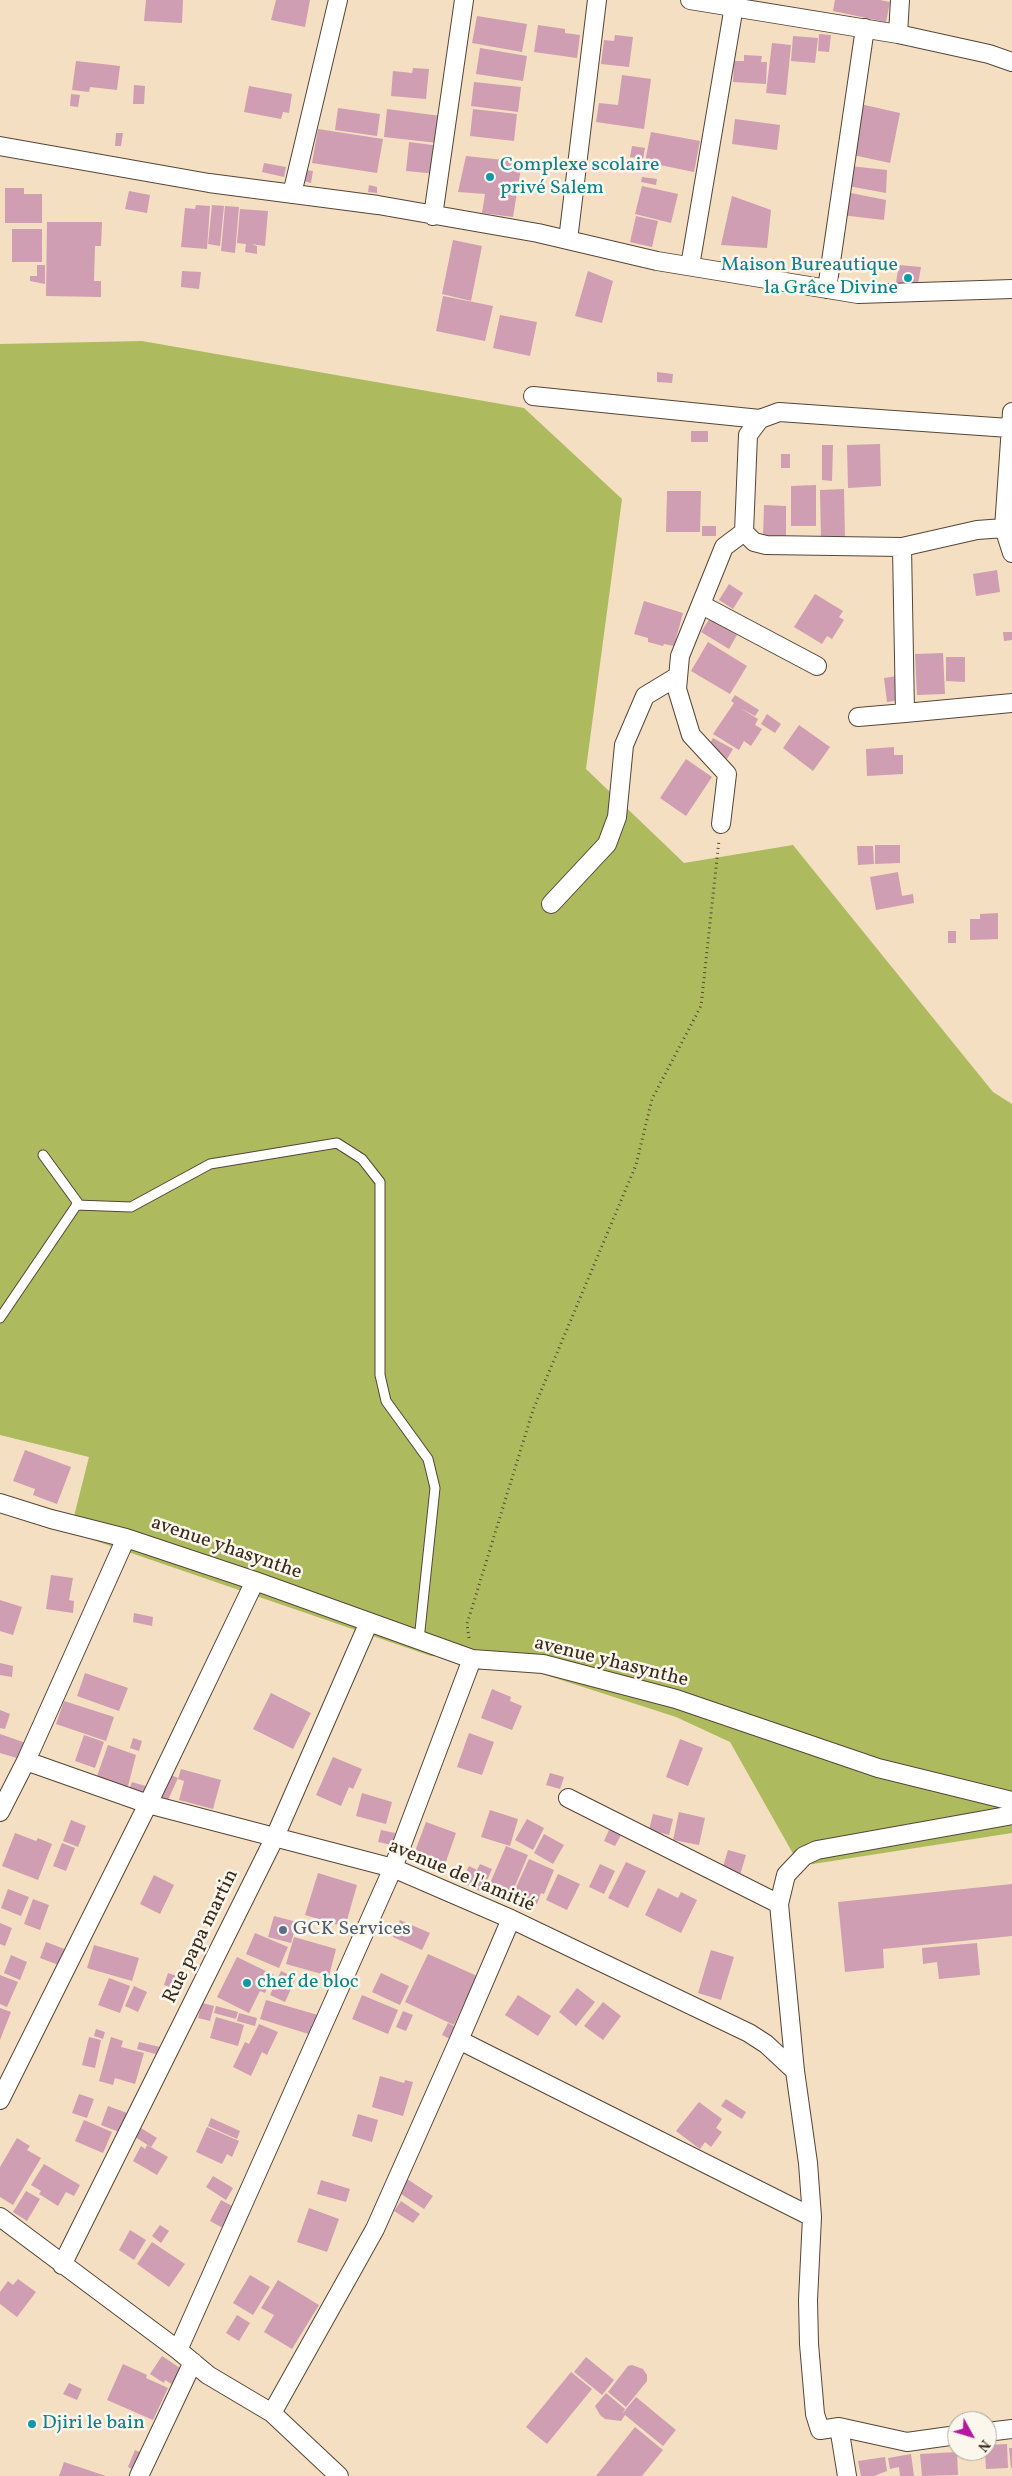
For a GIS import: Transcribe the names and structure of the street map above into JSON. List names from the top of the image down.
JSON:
{
  "streets": {
    "street": ["avenue yhasynthe", "avenue de l'amitié", "Rue papa martin"]
  },
  "crossings": [
    ["avenue yhasynthe", "Rue papa martin"],
    ["avenue de l'amitié", "Rue papa martin"]
  ],
  "places": [
    "Complexe scolaire privé Salem",
    "Maison Bureautique la Grâce Divine",
    "GCK Services",
    "chef de bloc",
    "Djiri le bain"
  ],
  "north": "bottom right"
}
